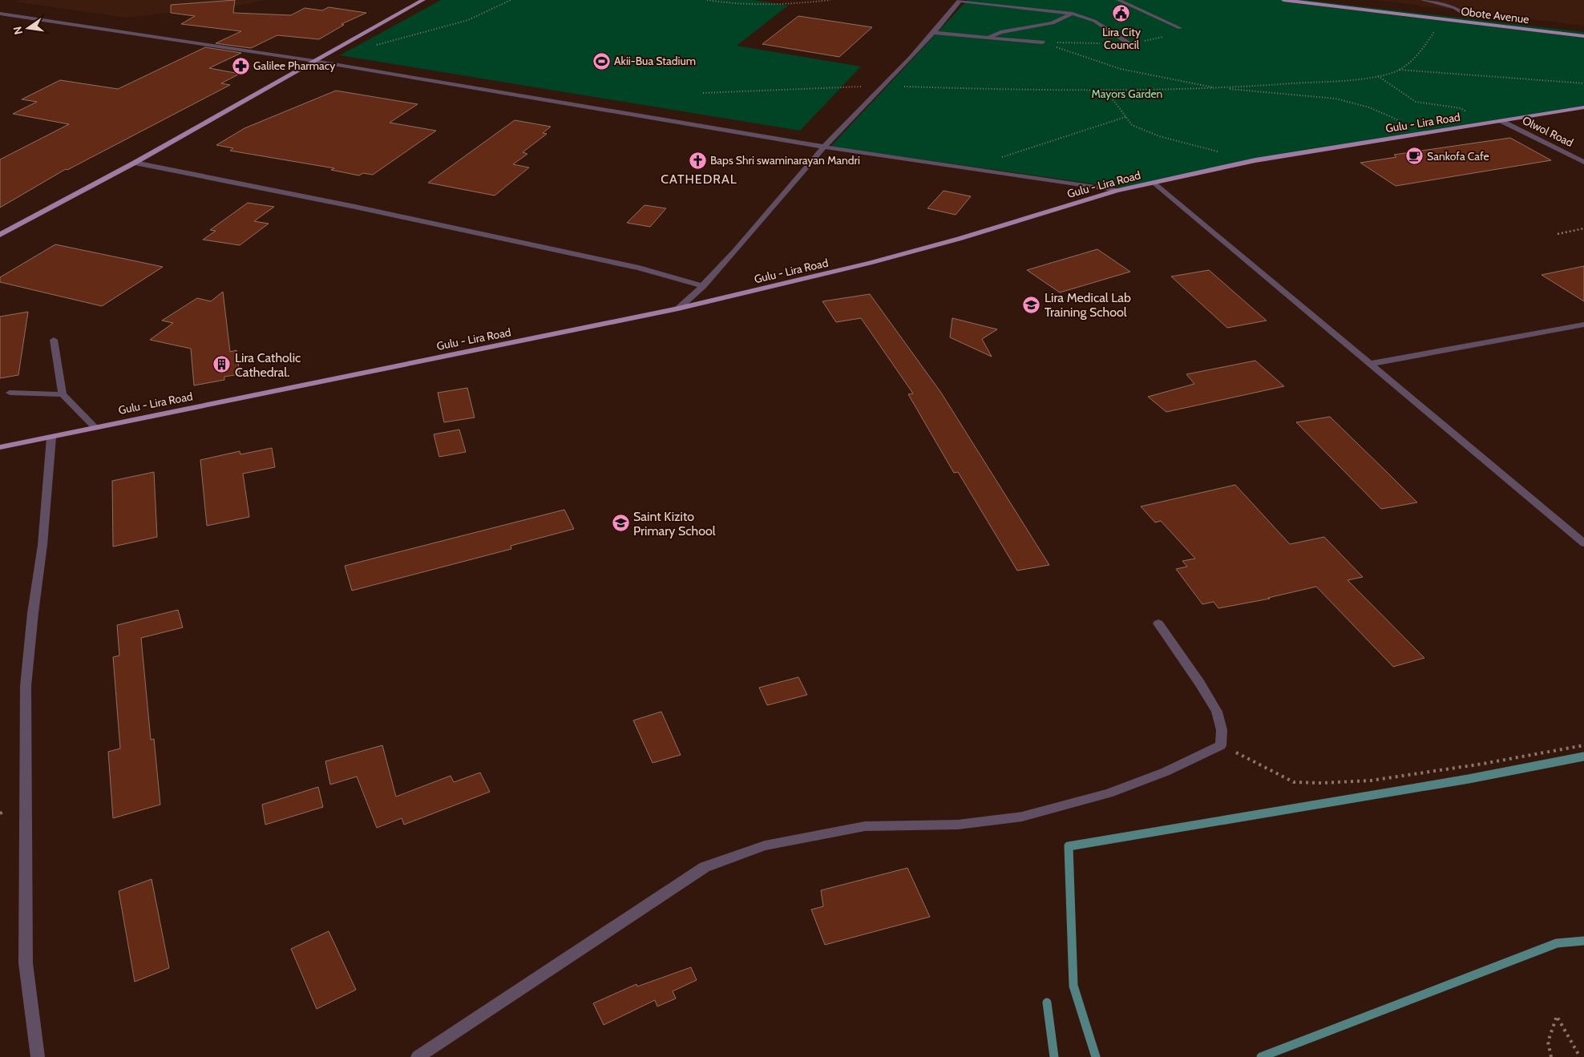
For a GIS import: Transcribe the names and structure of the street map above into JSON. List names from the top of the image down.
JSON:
{
  "streets": {
    "main road": ["Obote Avenue", "Gulu - Lira Road"],
    "street": ["Olwol Road"]
  },
  "crossings": [
    ["Gulu - Lira Road", "Olwol Road"]
  ],
  "districts": ["CATHEDRAL"],
  "parks": ["Mayors Garden"],
  "places": {
    "public building": ["Lira City Council"],
    "sports": ["Akii-Bua Stadium"],
    "pharmacy": ["Galilee Pharmacy"],
    "cafe": ["Sankofa Cafe"],
    "church": ["Baps Shri swaminarayan Mandri"],
    "school or university": ["Lira Medical Lab Training School", "Saint Kizito Primary School"],
    "building": ["Lira Catholic Cathedral."]
  },
  "north": "left"
}
